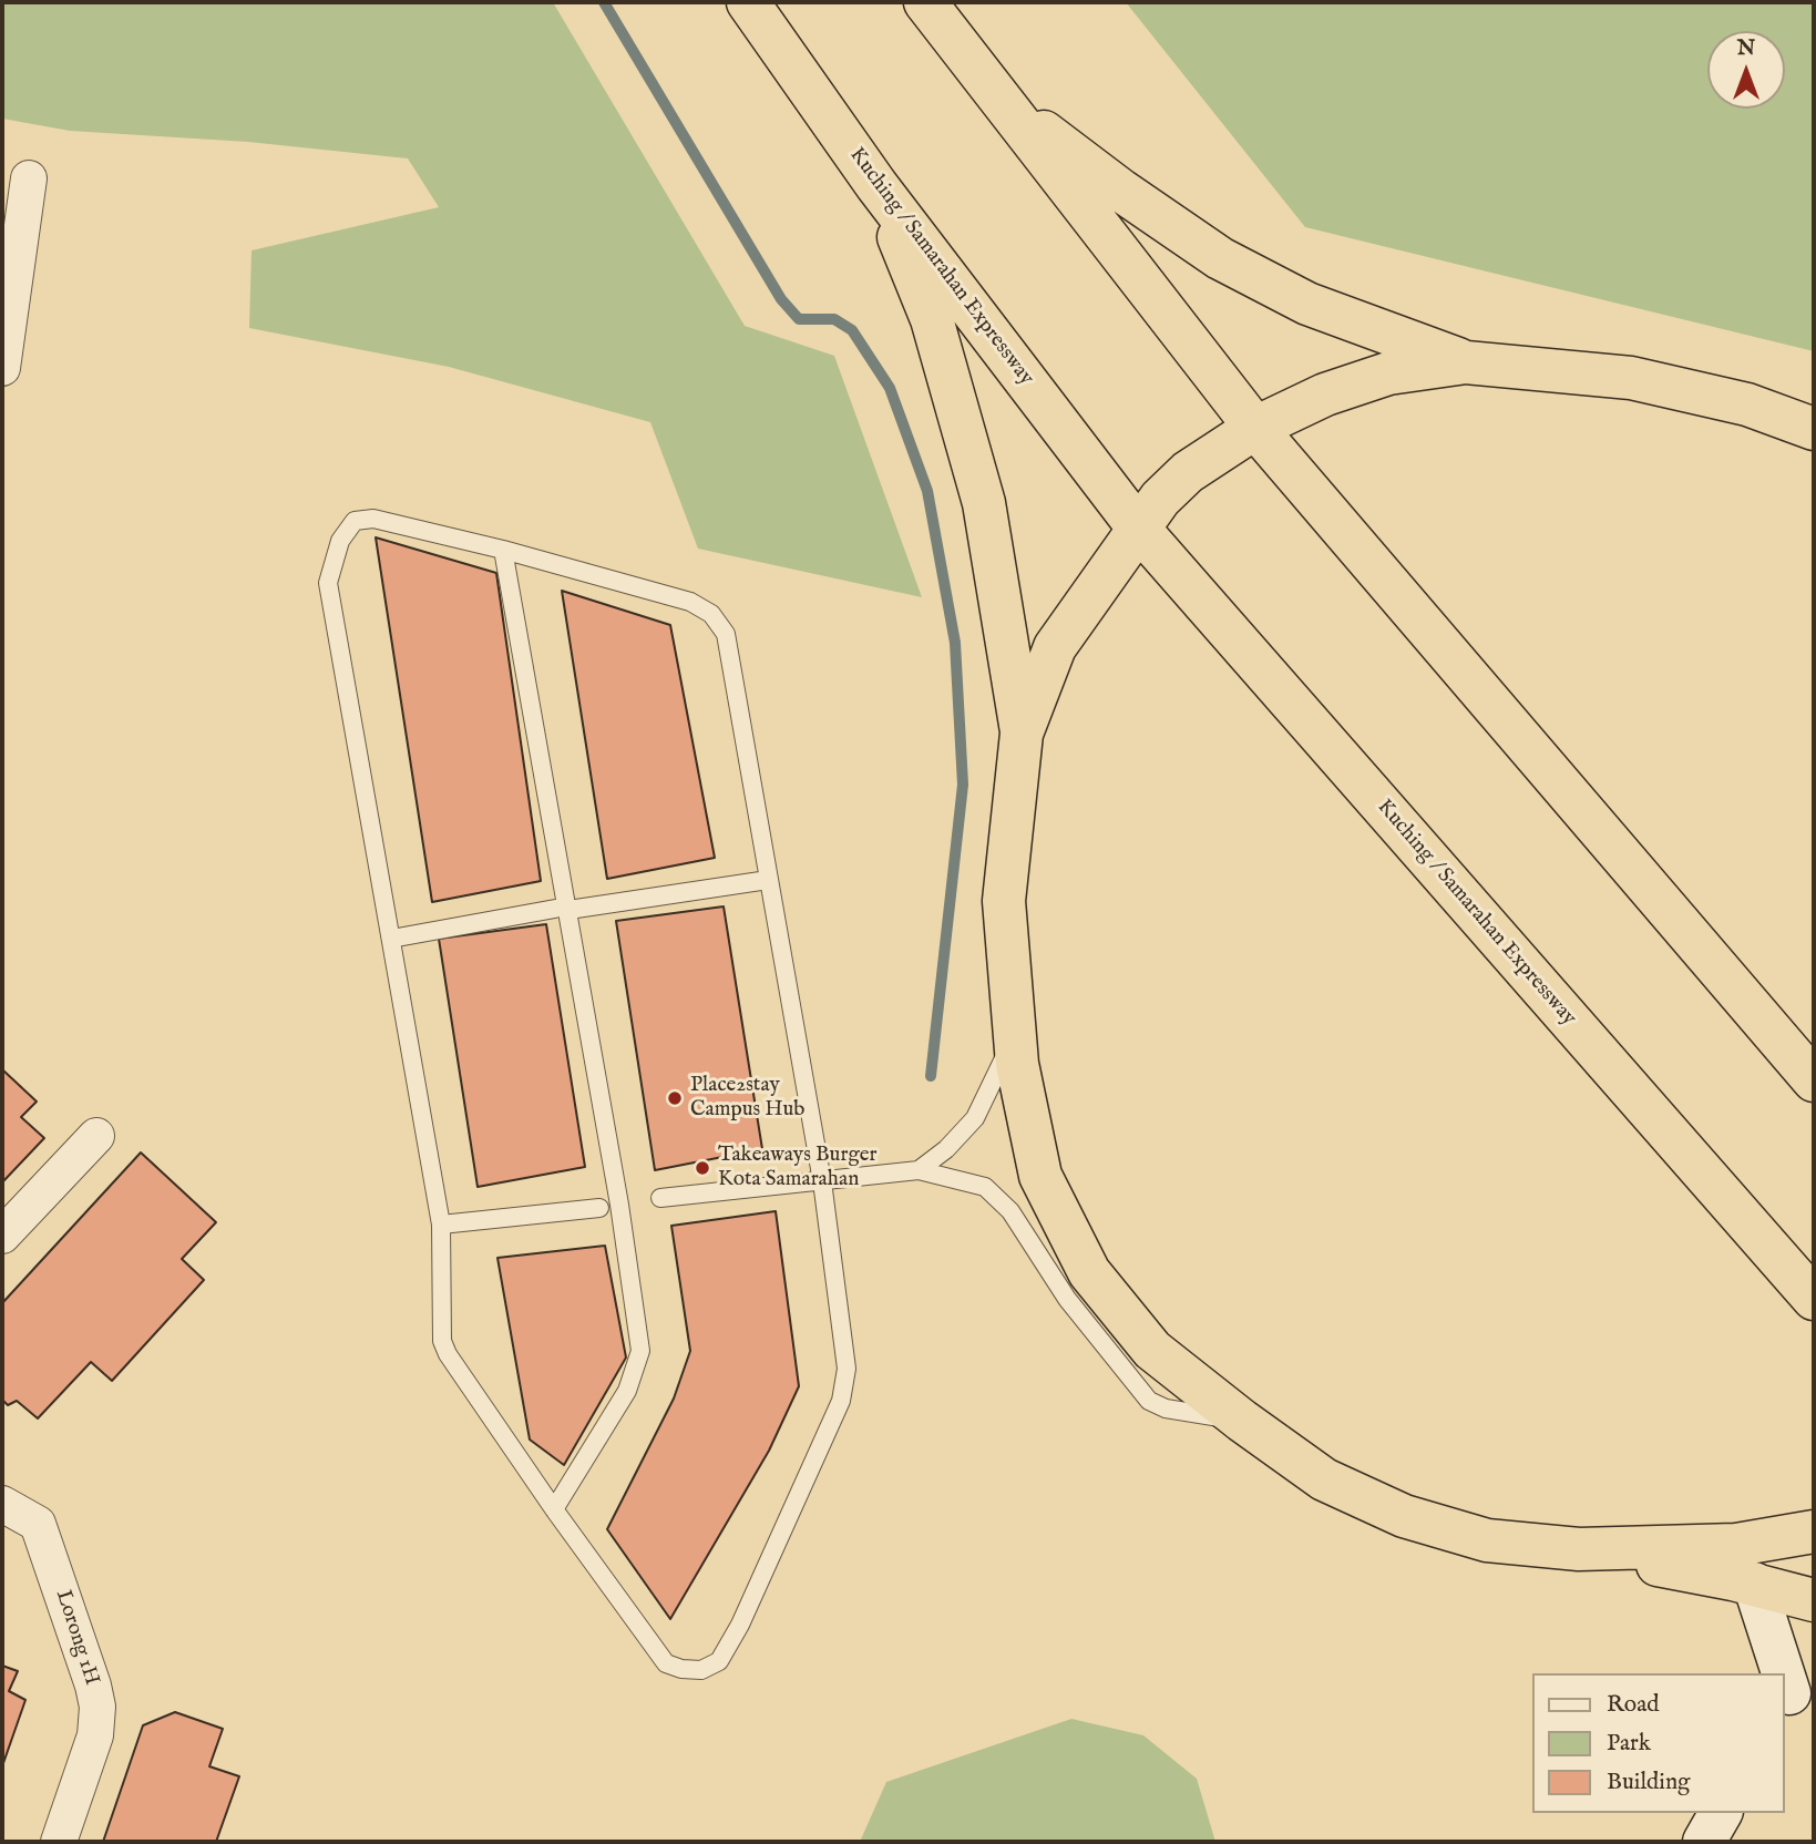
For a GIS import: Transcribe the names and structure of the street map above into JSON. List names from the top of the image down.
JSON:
{
  "streets": {
    "highway": ["Kuching / Samarahan Expressway"],
    "street": ["Lorong 1H"]
  },
  "places": ["Place2stay Campus Hub", "Takeaways Burger Kota Samarahan"],
  "legend": ["Road", "Park", "Building"],
  "north": "top"
}
